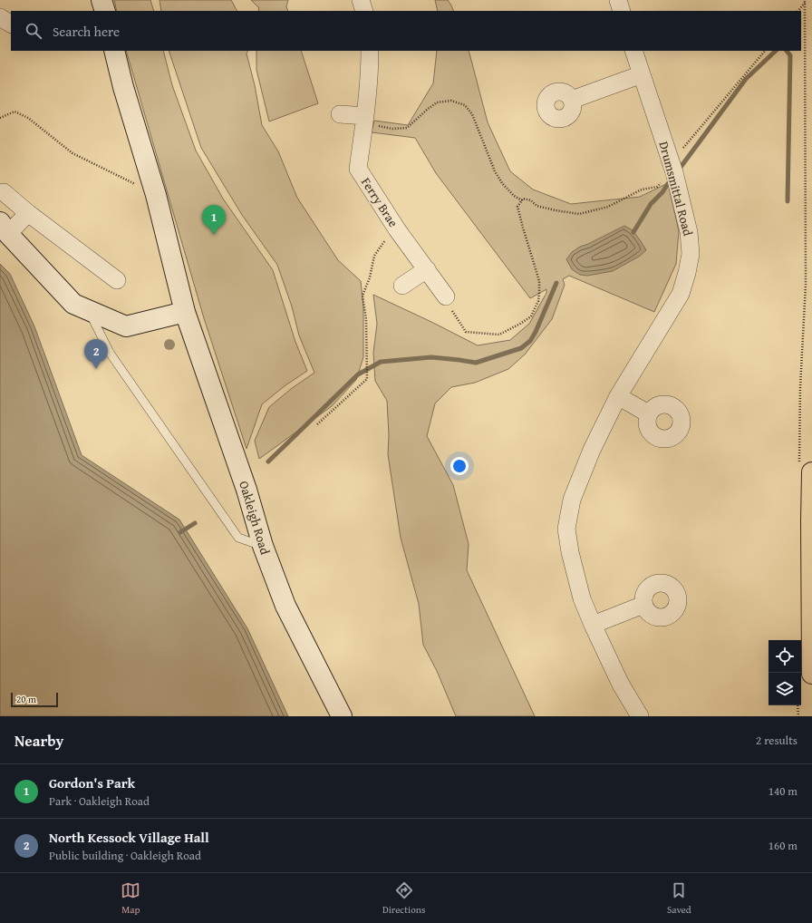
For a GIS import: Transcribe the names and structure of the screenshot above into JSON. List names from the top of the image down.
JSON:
{
  "streets": {
    "street": ["Drumsmittal Road", "Ferry Brae", "Oakleigh Road"]
  },
  "scale_bar": "20 m",
  "page": {
    "search": "Search here",
    "pins": ["1", "2"],
    "scale": "20 m",
    "heading": ["Nearby", "2 results"],
    "list": [
      {
        "mark": "1",
        "name": "Gordon's Park",
        "note": "Park · Oakleigh Road",
        "value": "140 m"
      },
      {
        "mark": "2",
        "name": "North Kessock Village Hall",
        "note": "Public building · Oakleigh Road",
        "value": "160 m"
      }
    ],
    "nav": ["Map", "Directions", "Saved"]
  }
}
